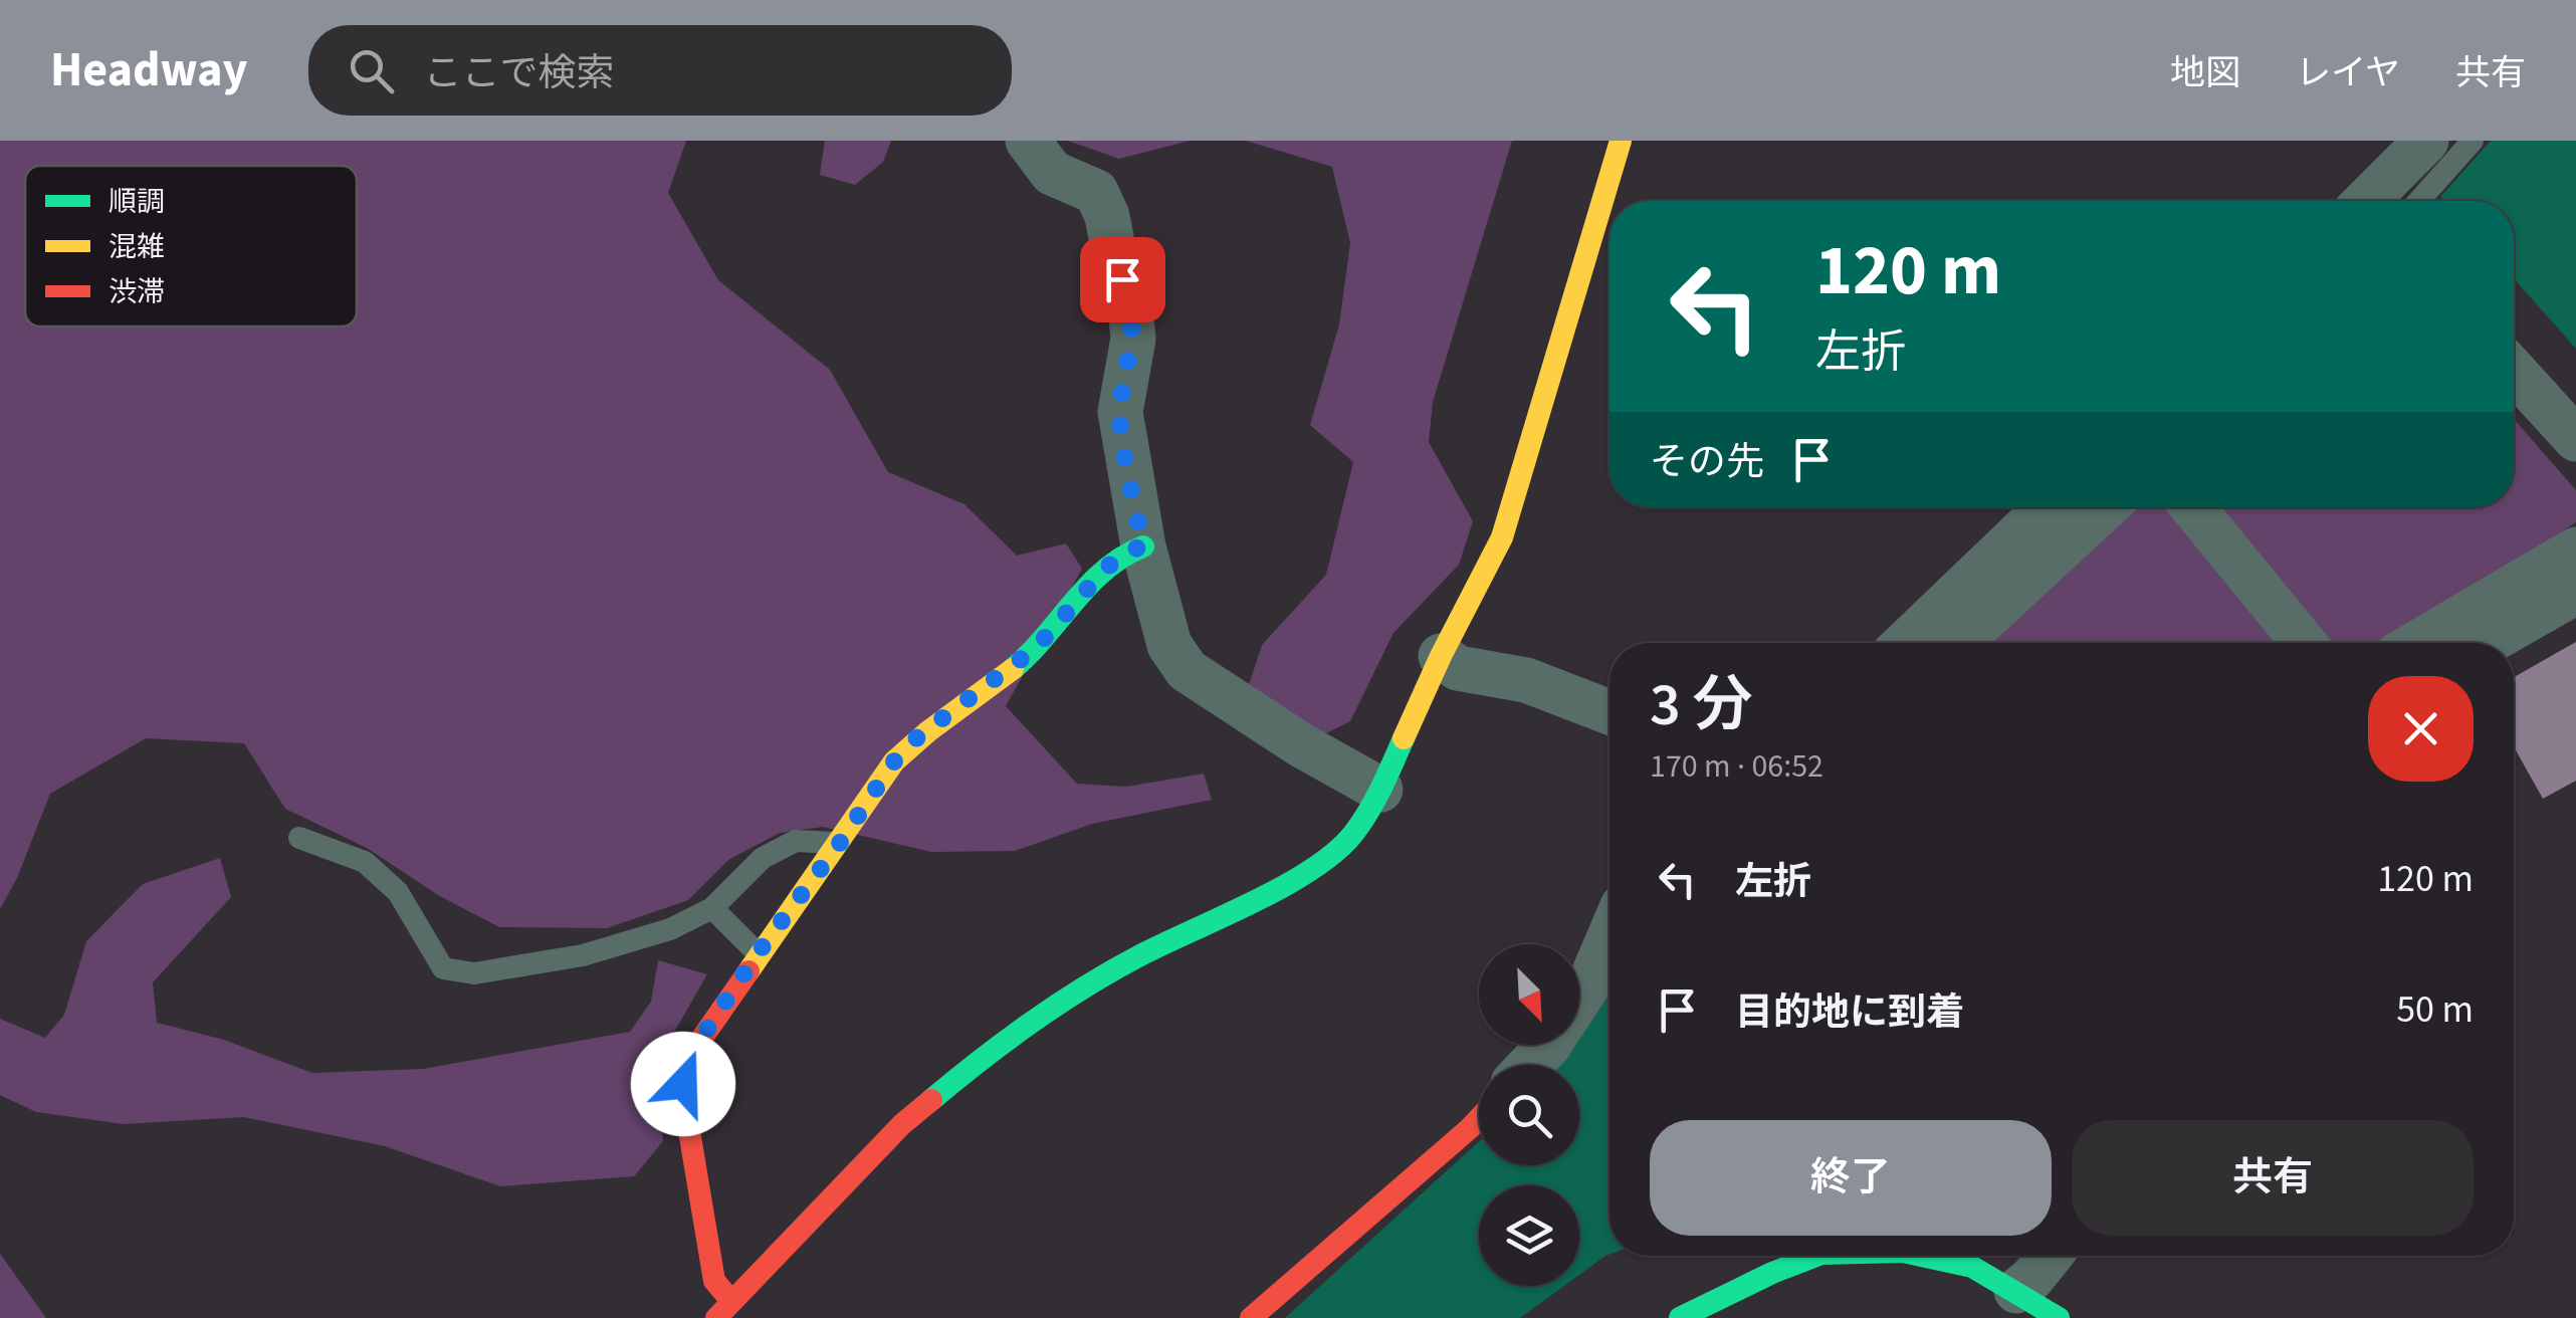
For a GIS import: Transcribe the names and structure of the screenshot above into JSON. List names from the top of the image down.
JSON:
{
  "legend": ["順調", "混雑", "渋滞"],
  "north": "bottom right",
  "page": {
    "header": "Headway",
    "search": "ここで検索",
    "nav": ["地図", "レイヤ", "共有"],
    "turn": ["120 m", "左折"],
    "then": "その先",
    "heading": ["3 分", "170 m · 06:52"],
    "list": [
      {
        "name": "左折",
        "value": "120 m"
      },
      {
        "name": "目的地に到着",
        "value": "50 m"
      }
    ],
    "buttons": ["終了", "共有"]
  }
}
